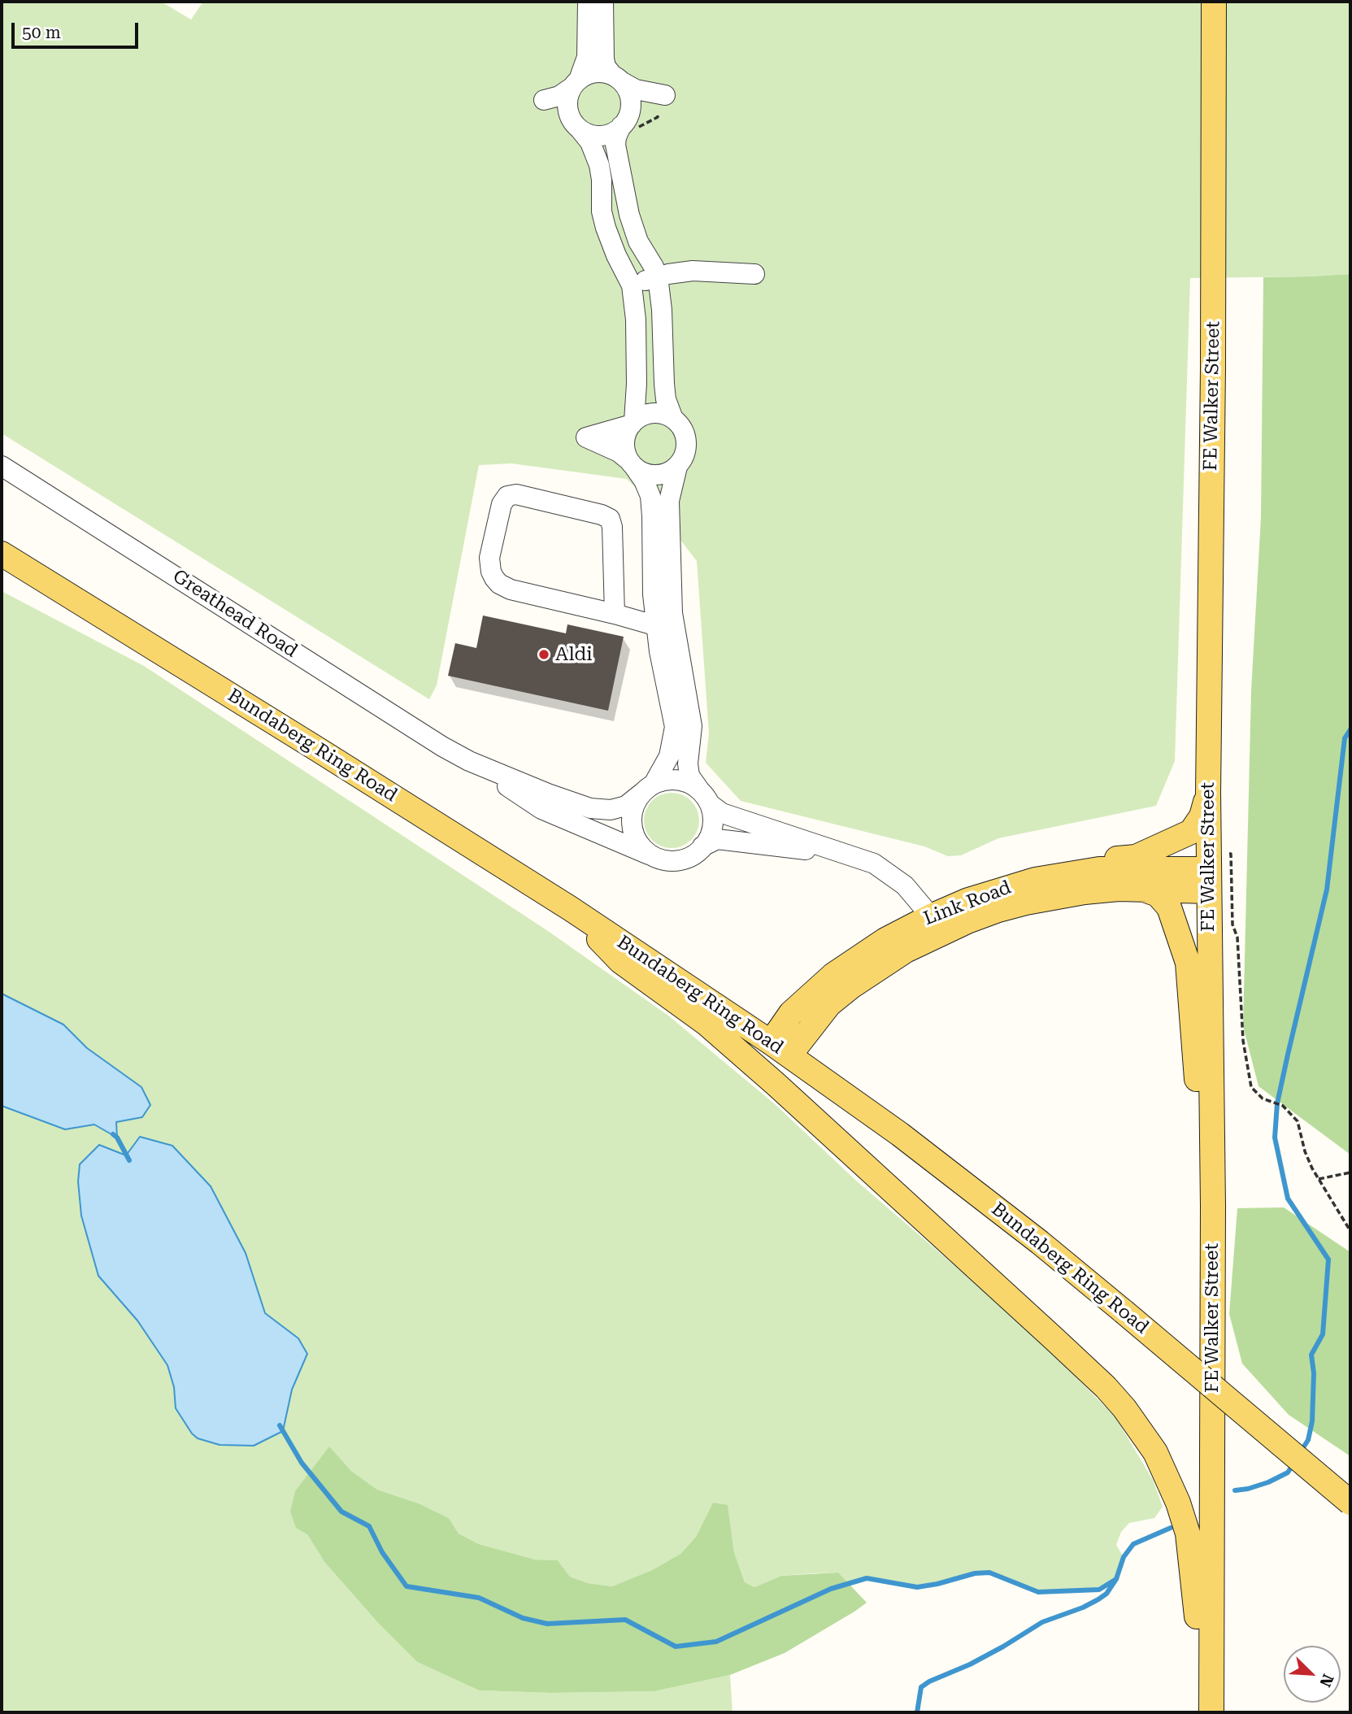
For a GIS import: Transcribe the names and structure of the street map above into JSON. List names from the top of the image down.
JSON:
{
  "streets": {
    "main road": ["FE Walker Street", "Bundaberg Ring Road", "Link Road"],
    "street": ["Greathead Road"]
  },
  "crossings": [
    ["FE Walker Street", "Link Road"],
    ["Greathead Road", "Link Road"],
    ["Bundaberg Ring Road", "Link Road"]
  ],
  "places": ["Aldi"],
  "scale_bar": "50 m",
  "north": "bottom right"
}
